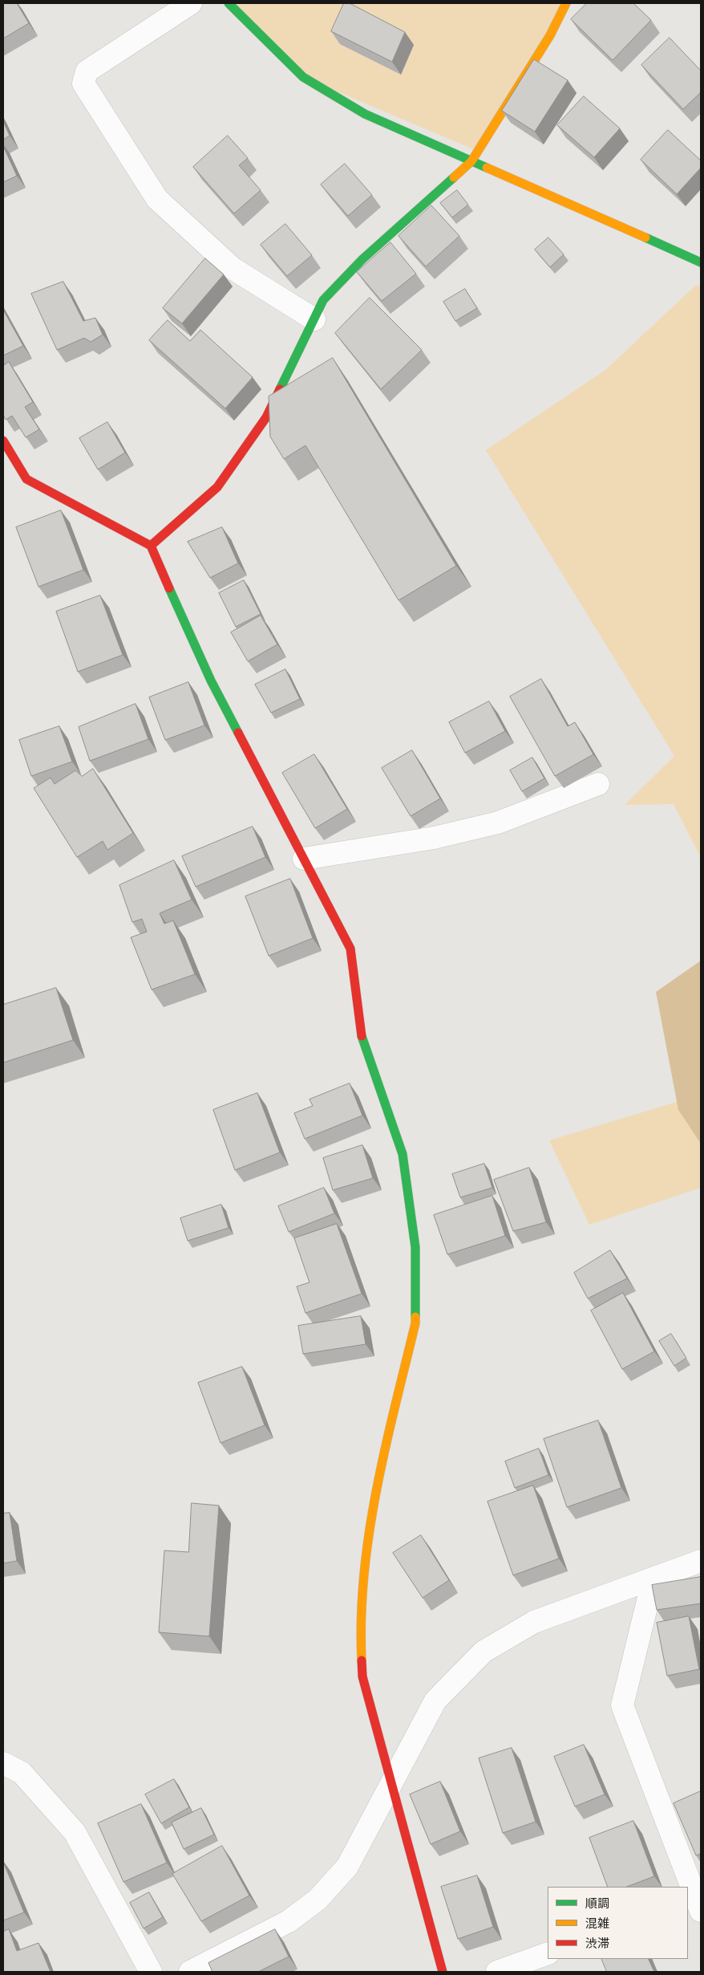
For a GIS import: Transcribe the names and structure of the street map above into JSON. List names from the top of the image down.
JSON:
{
  "legend": ["順調", "混雑", "渋滞"]
}
